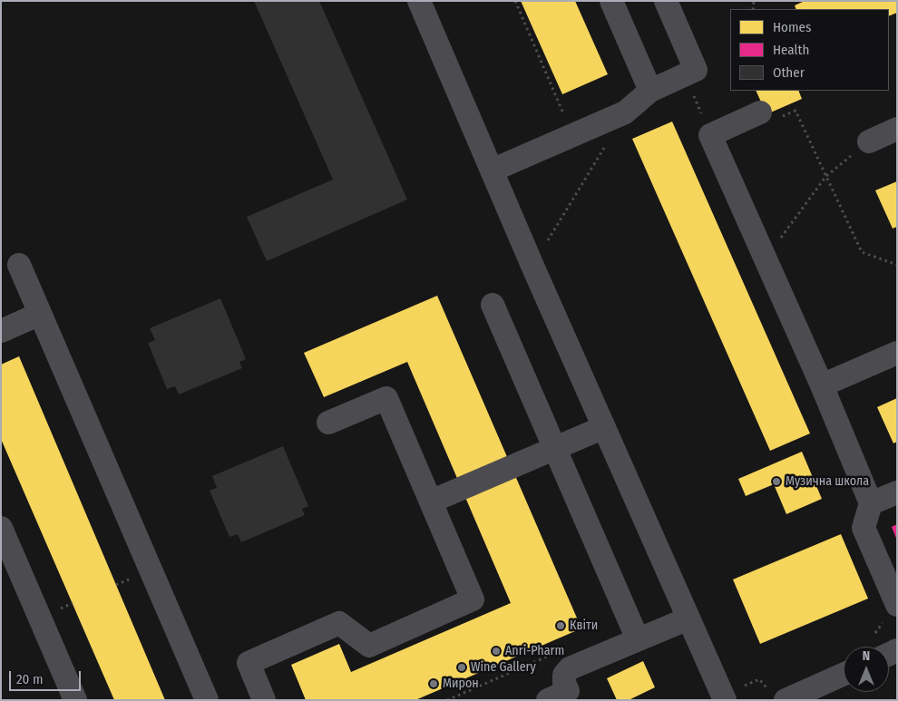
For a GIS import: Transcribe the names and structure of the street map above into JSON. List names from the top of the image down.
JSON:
{
  "places": [
    "Музична школа",
    "Квіти",
    "Anri-Pharm",
    "Wine Gallery",
    "Мирон"
  ],
  "legend": ["Homes", "Health", "Other"],
  "scale_bar": "20 m",
  "north": "top"
}
